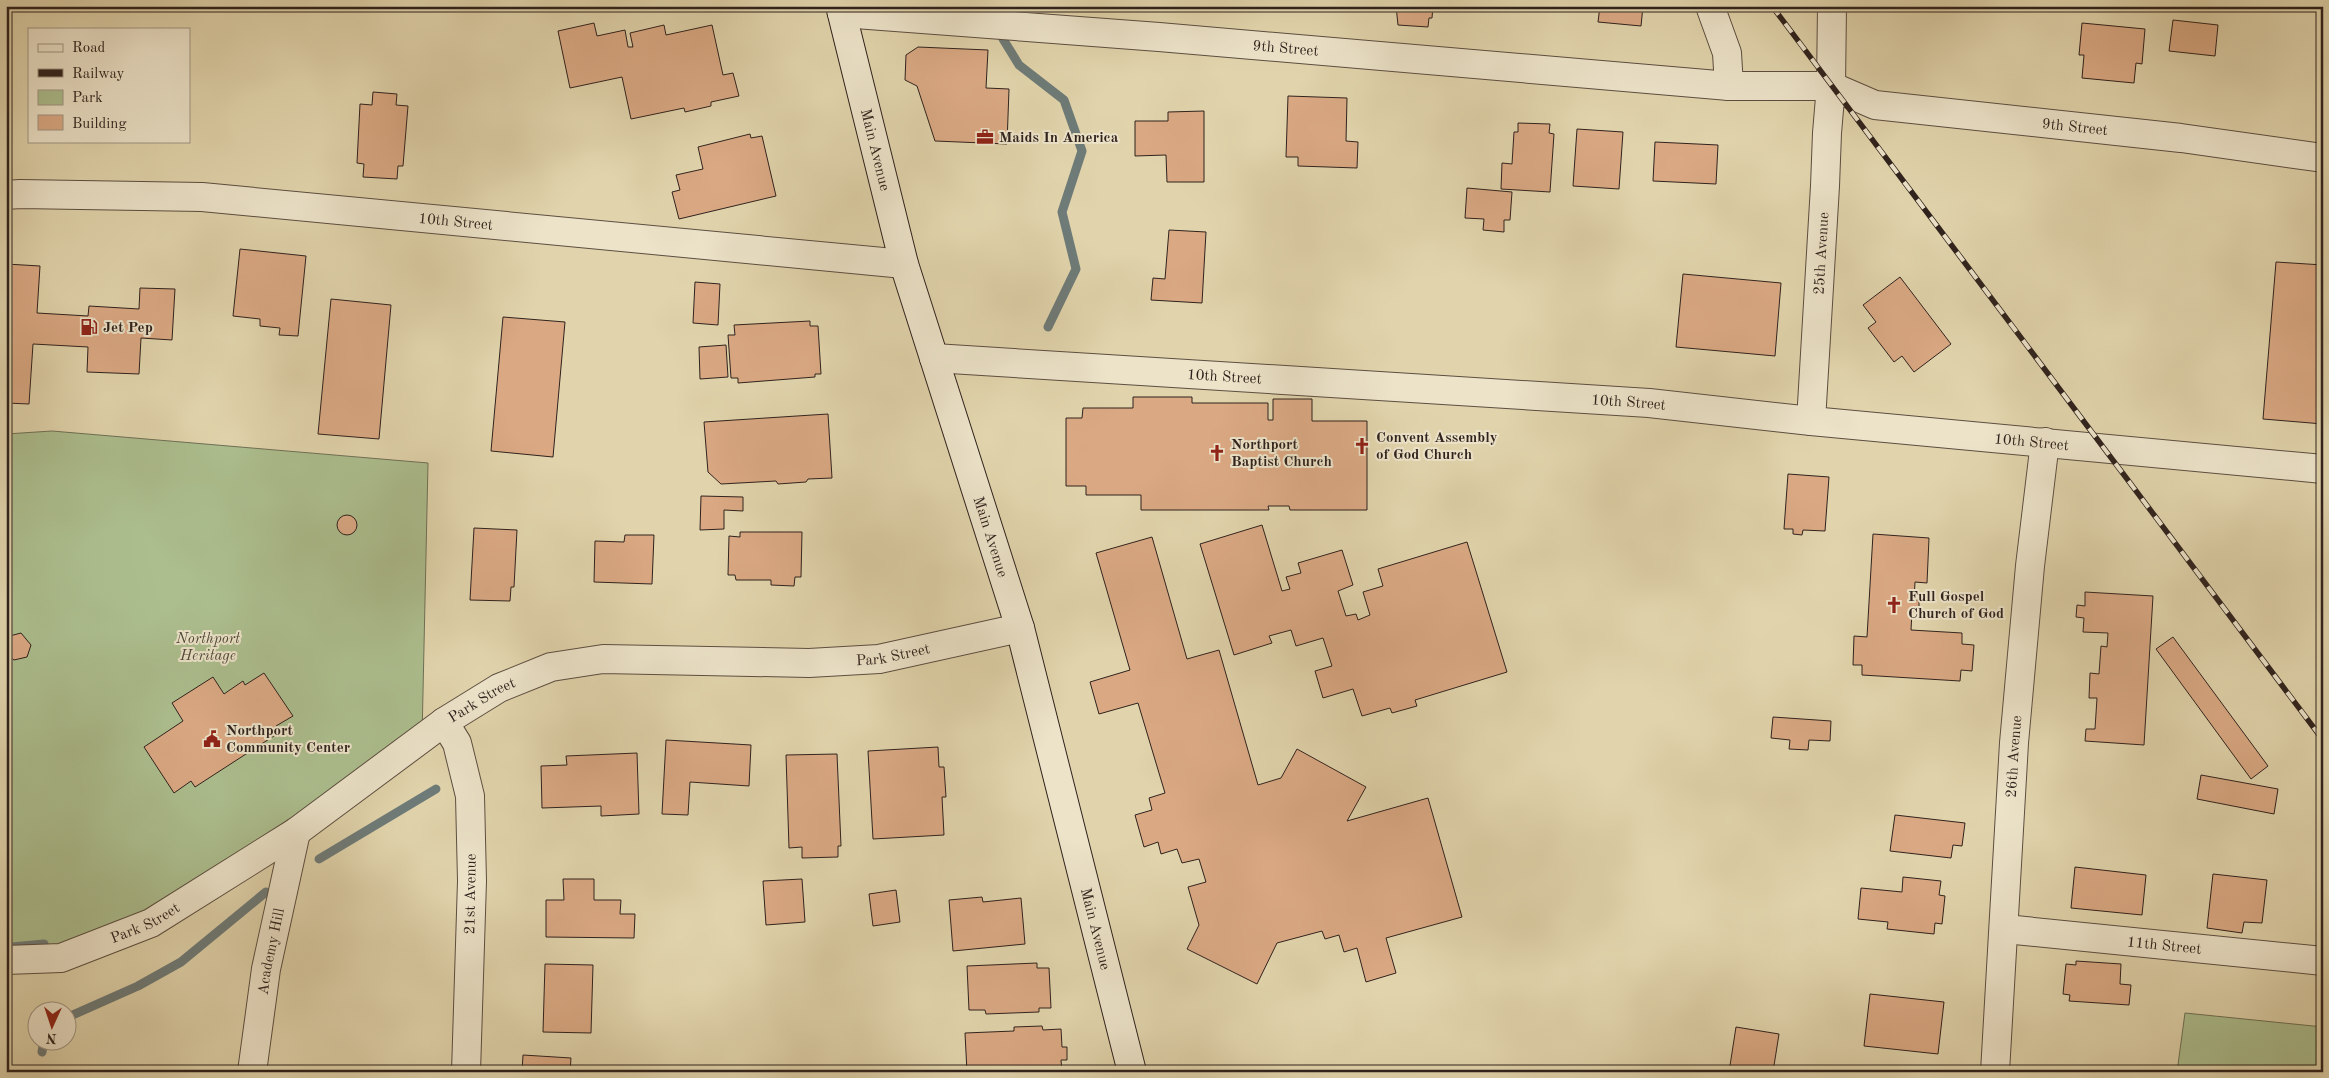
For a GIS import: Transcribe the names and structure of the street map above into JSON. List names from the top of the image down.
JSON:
{
  "streets": {
    "street": [
      "9th Street",
      "Main Avenue",
      "10th Street",
      "25th Avenue",
      "Park Street",
      "26th Avenue",
      "21st Avenue",
      "11th Street",
      "Academy Hill"
    ]
  },
  "crossings": [
    ["9th Street", "Main Avenue"],
    ["9th Street", "25th Avenue"],
    ["Main Avenue", "10th Street"],
    ["Main Avenue", "Park Street"],
    ["10th Street", "25th Avenue"],
    ["10th Street", "26th Avenue"],
    ["Park Street", "21st Avenue"],
    ["Park Street", "Academy Hill"],
    ["26th Avenue", "11th Street"]
  ],
  "parks": ["Northport Heritage"],
  "places": {
    "office": ["Maids In America"],
    "fuel station": ["Jet Pep"],
    "church": ["Convent Assembly of God Church", "Northport Baptist Church", "Full Gospel Church of God"],
    "public building": ["Northport Community Center"]
  },
  "legend": [
    "Road",
    "Railway",
    "Park",
    "Building"
  ],
  "north": "bottom"
}
